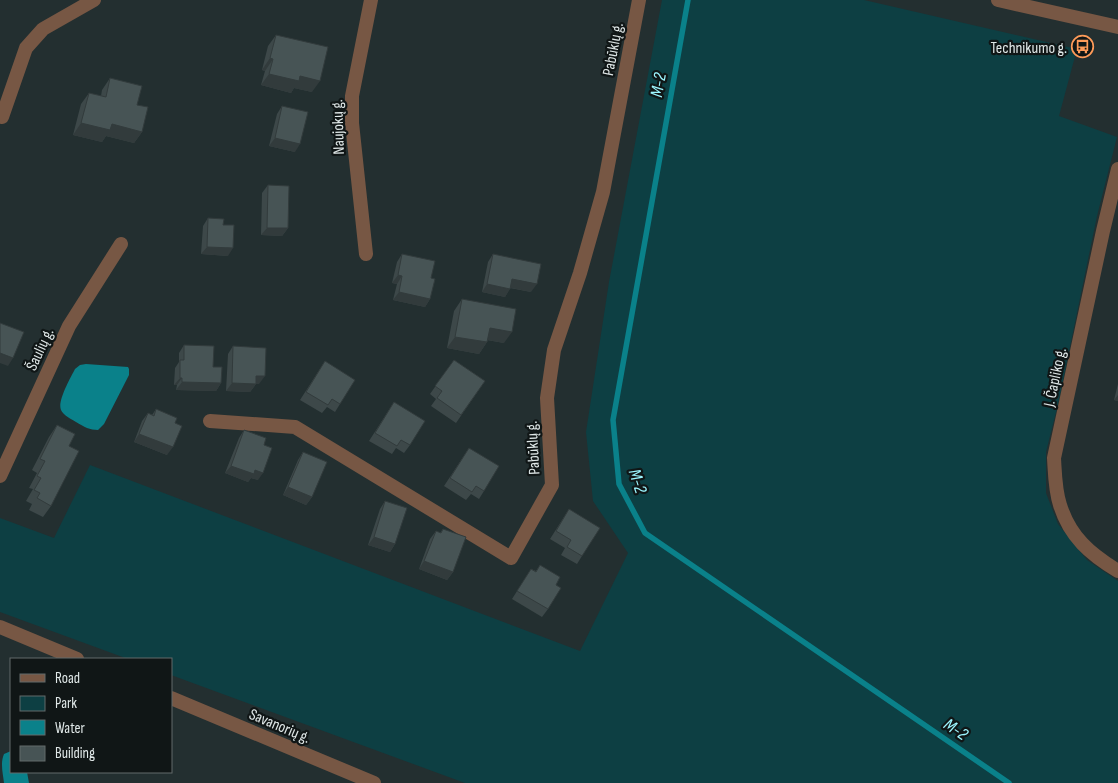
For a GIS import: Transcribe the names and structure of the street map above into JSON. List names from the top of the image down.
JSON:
{
  "streets": {
    "street": [
      "Pabūklų g.",
      "Naujokų g.",
      "Šaulių g.",
      "J. Čapliko g.",
      "Savanorių g."
    ]
  },
  "water": ["M-2"],
  "places": {
    "bus stop": ["Technikumo g."]
  },
  "legend": [
    "Road",
    "Park",
    "Water",
    "Building"
  ]
}
